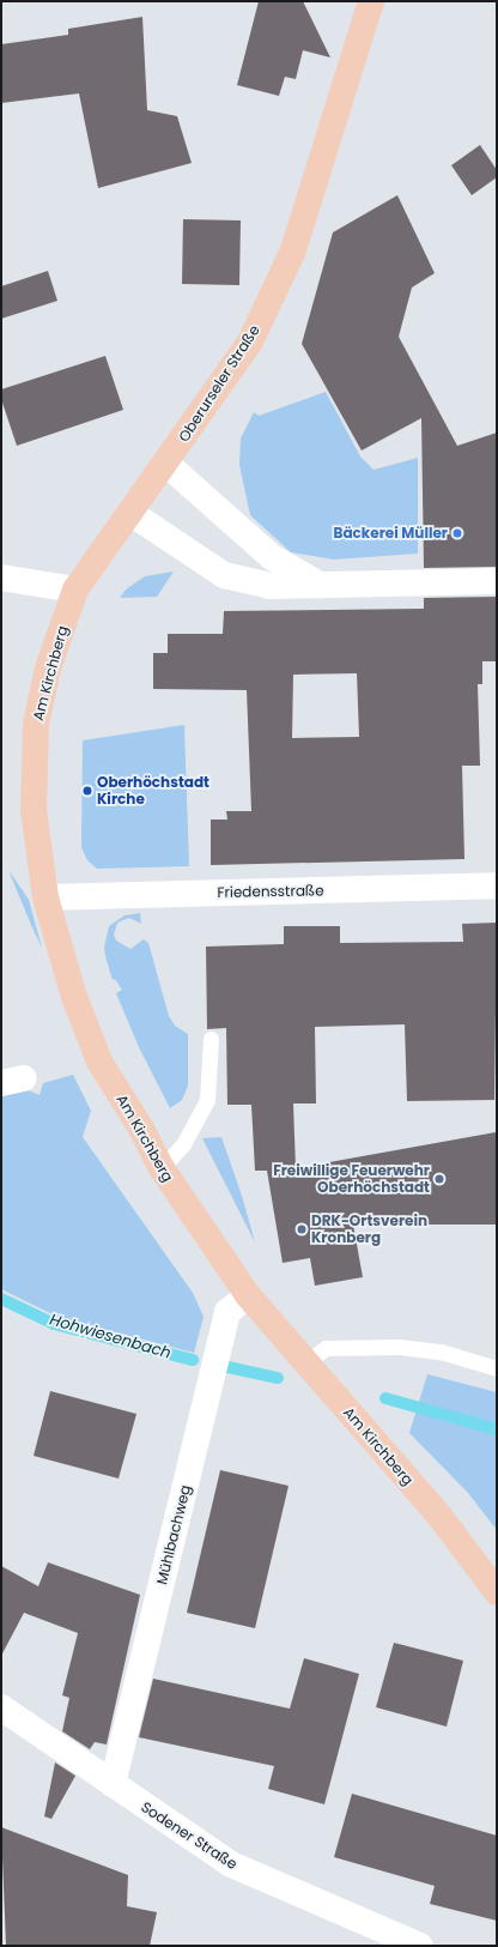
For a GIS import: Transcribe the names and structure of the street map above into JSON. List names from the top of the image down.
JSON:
{
  "streets": {
    "main road": ["Oberurseler Straße", "Am Kirchberg"],
    "street": ["Friedensstraße", "Mühlbachweg", "Sodener Straße"]
  },
  "crossings": [
    ["Oberurseler Straße", "Am Kirchberg"],
    ["Am Kirchberg", "Friedensstraße"],
    ["Am Kirchberg", "Mühlbachweg"],
    ["Mühlbachweg", "Sodener Straße"]
  ],
  "water": ["Hohwiesenbach"],
  "places": [
    "Bäckerei Müller",
    "Oberhöchstadt Kirche",
    "Freiwillige Feuerwehr Oberhöchstadt",
    "DRK-Ortsverein Kronberg"
  ]
}
